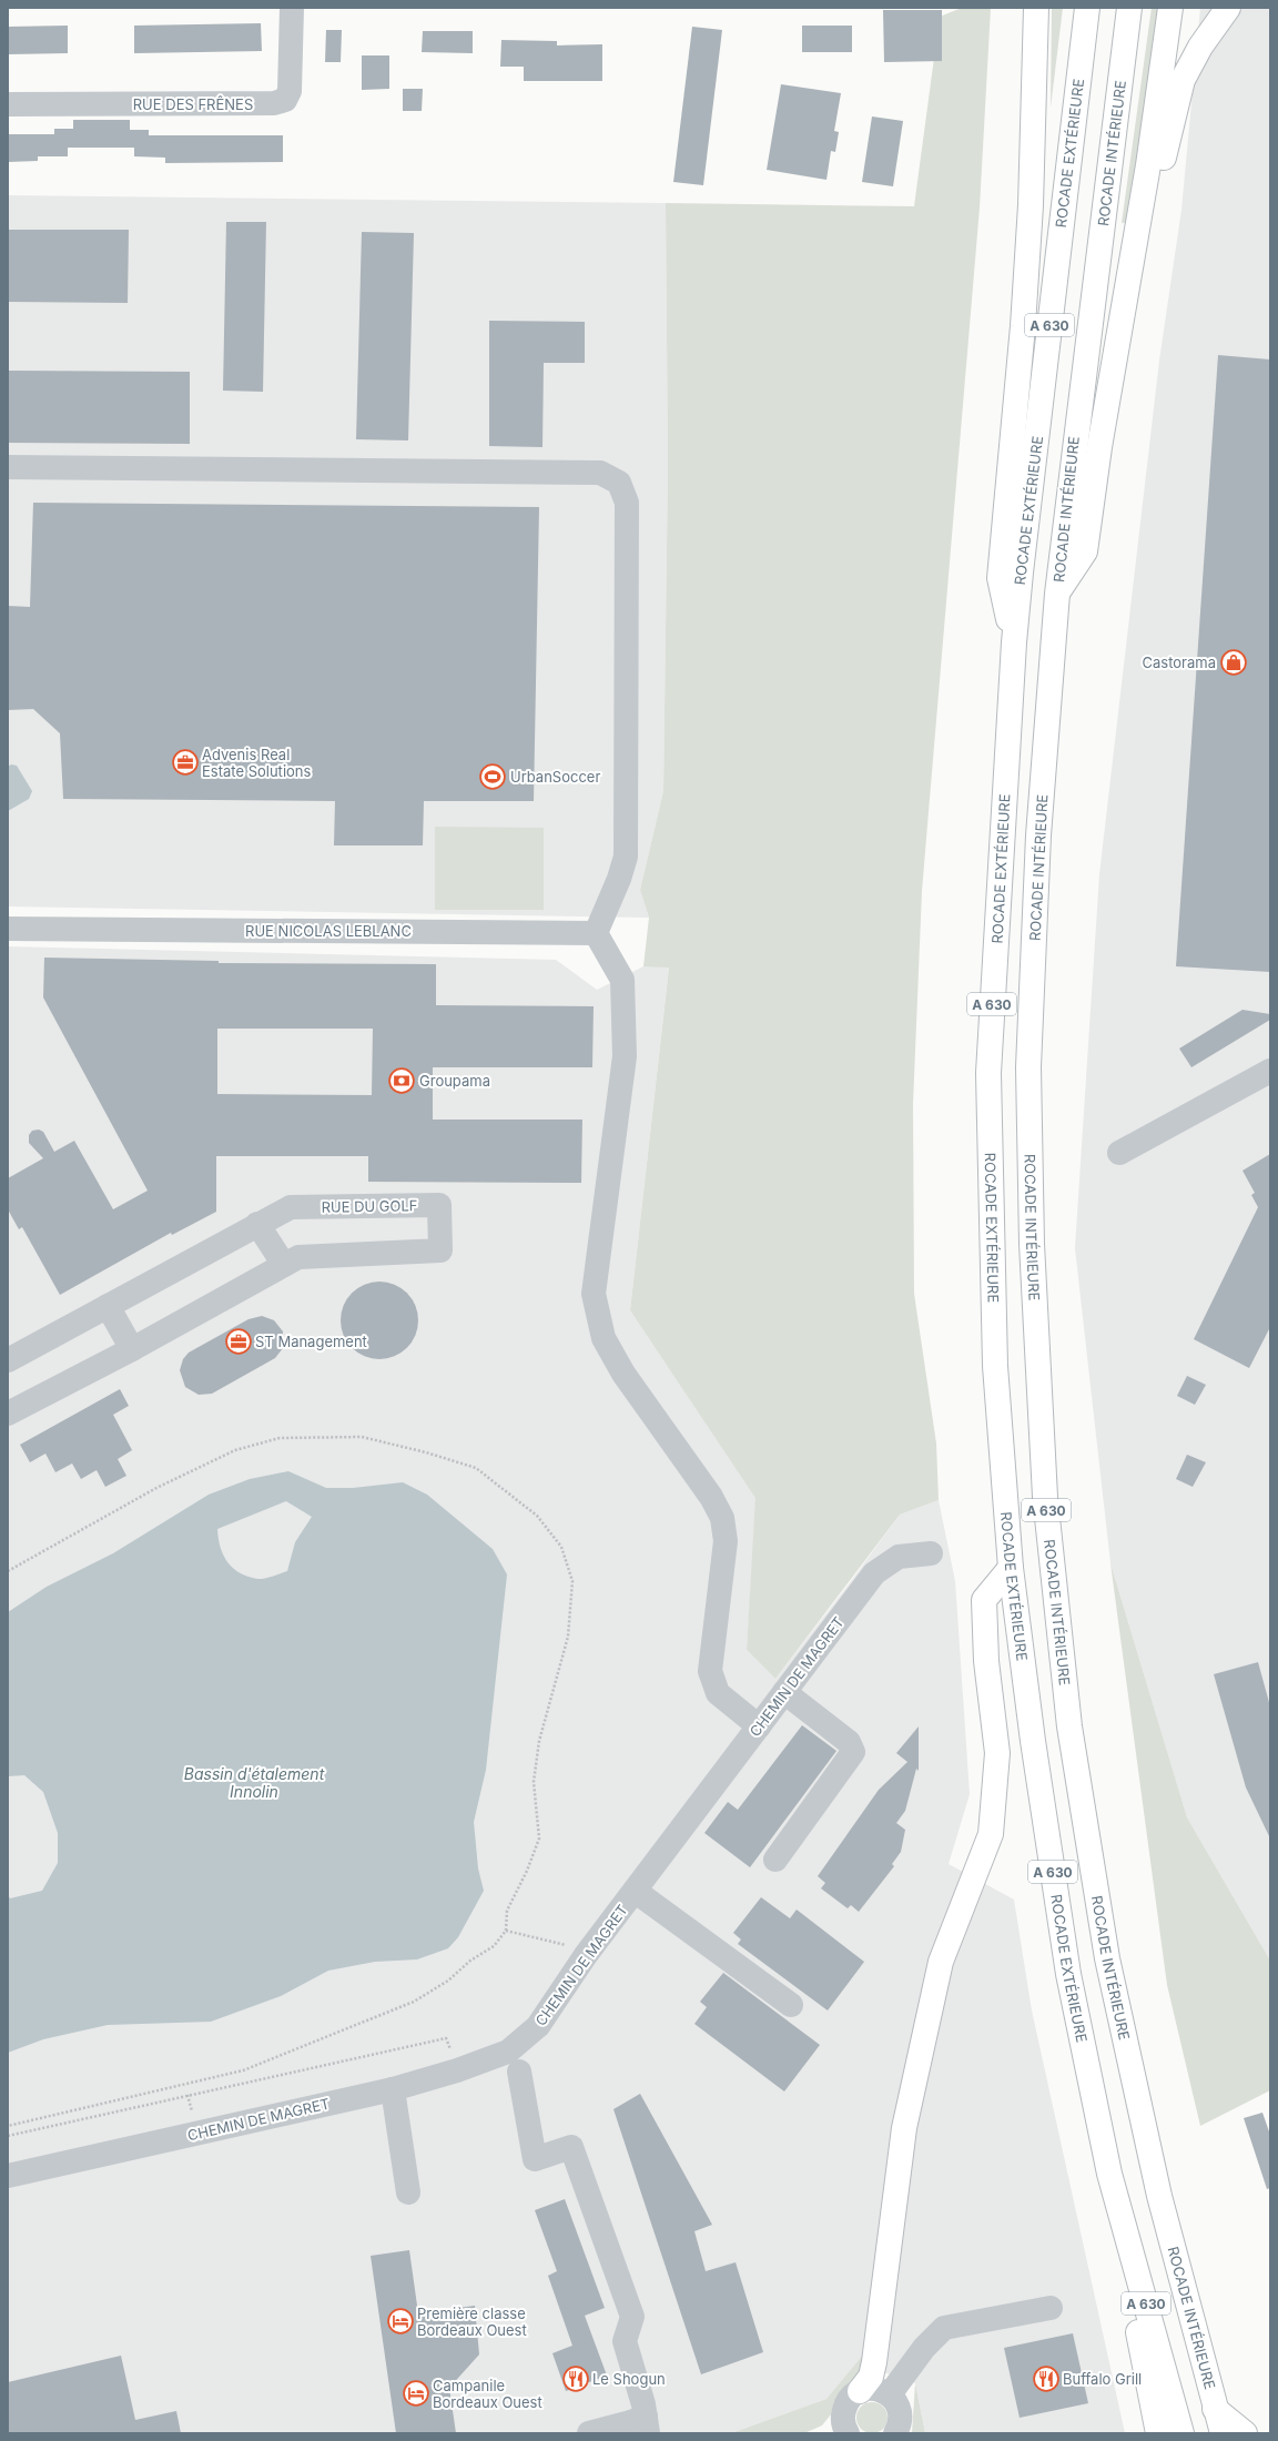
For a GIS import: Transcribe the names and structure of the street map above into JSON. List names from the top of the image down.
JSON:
{
  "streets": {
    "highway": ["ROCADE EXTÉRIEURE", "ROCADE INTÉRIEURE", "A 630"],
    "street": [
      "RUE DES FRÊNES",
      "RUE NICOLAS LEBLANC",
      "RUE DU GOLF",
      "CHEMIN DE MAGRET"
    ]
  },
  "water": ["Bassin d'étalement Innolin"],
  "places": {
    "shop": ["Castorama"],
    "office": ["Advenis Real Estate Solutions", "ST Management"],
    "sports": ["UrbanSoccer"],
    "bank": ["Groupama"],
    "hotel": ["Première classe Bordeaux Ouest", "Campanile Bordeaux Ouest"],
    "restaurant": ["Le Shogun", "Buffalo Grill"]
  }
}
